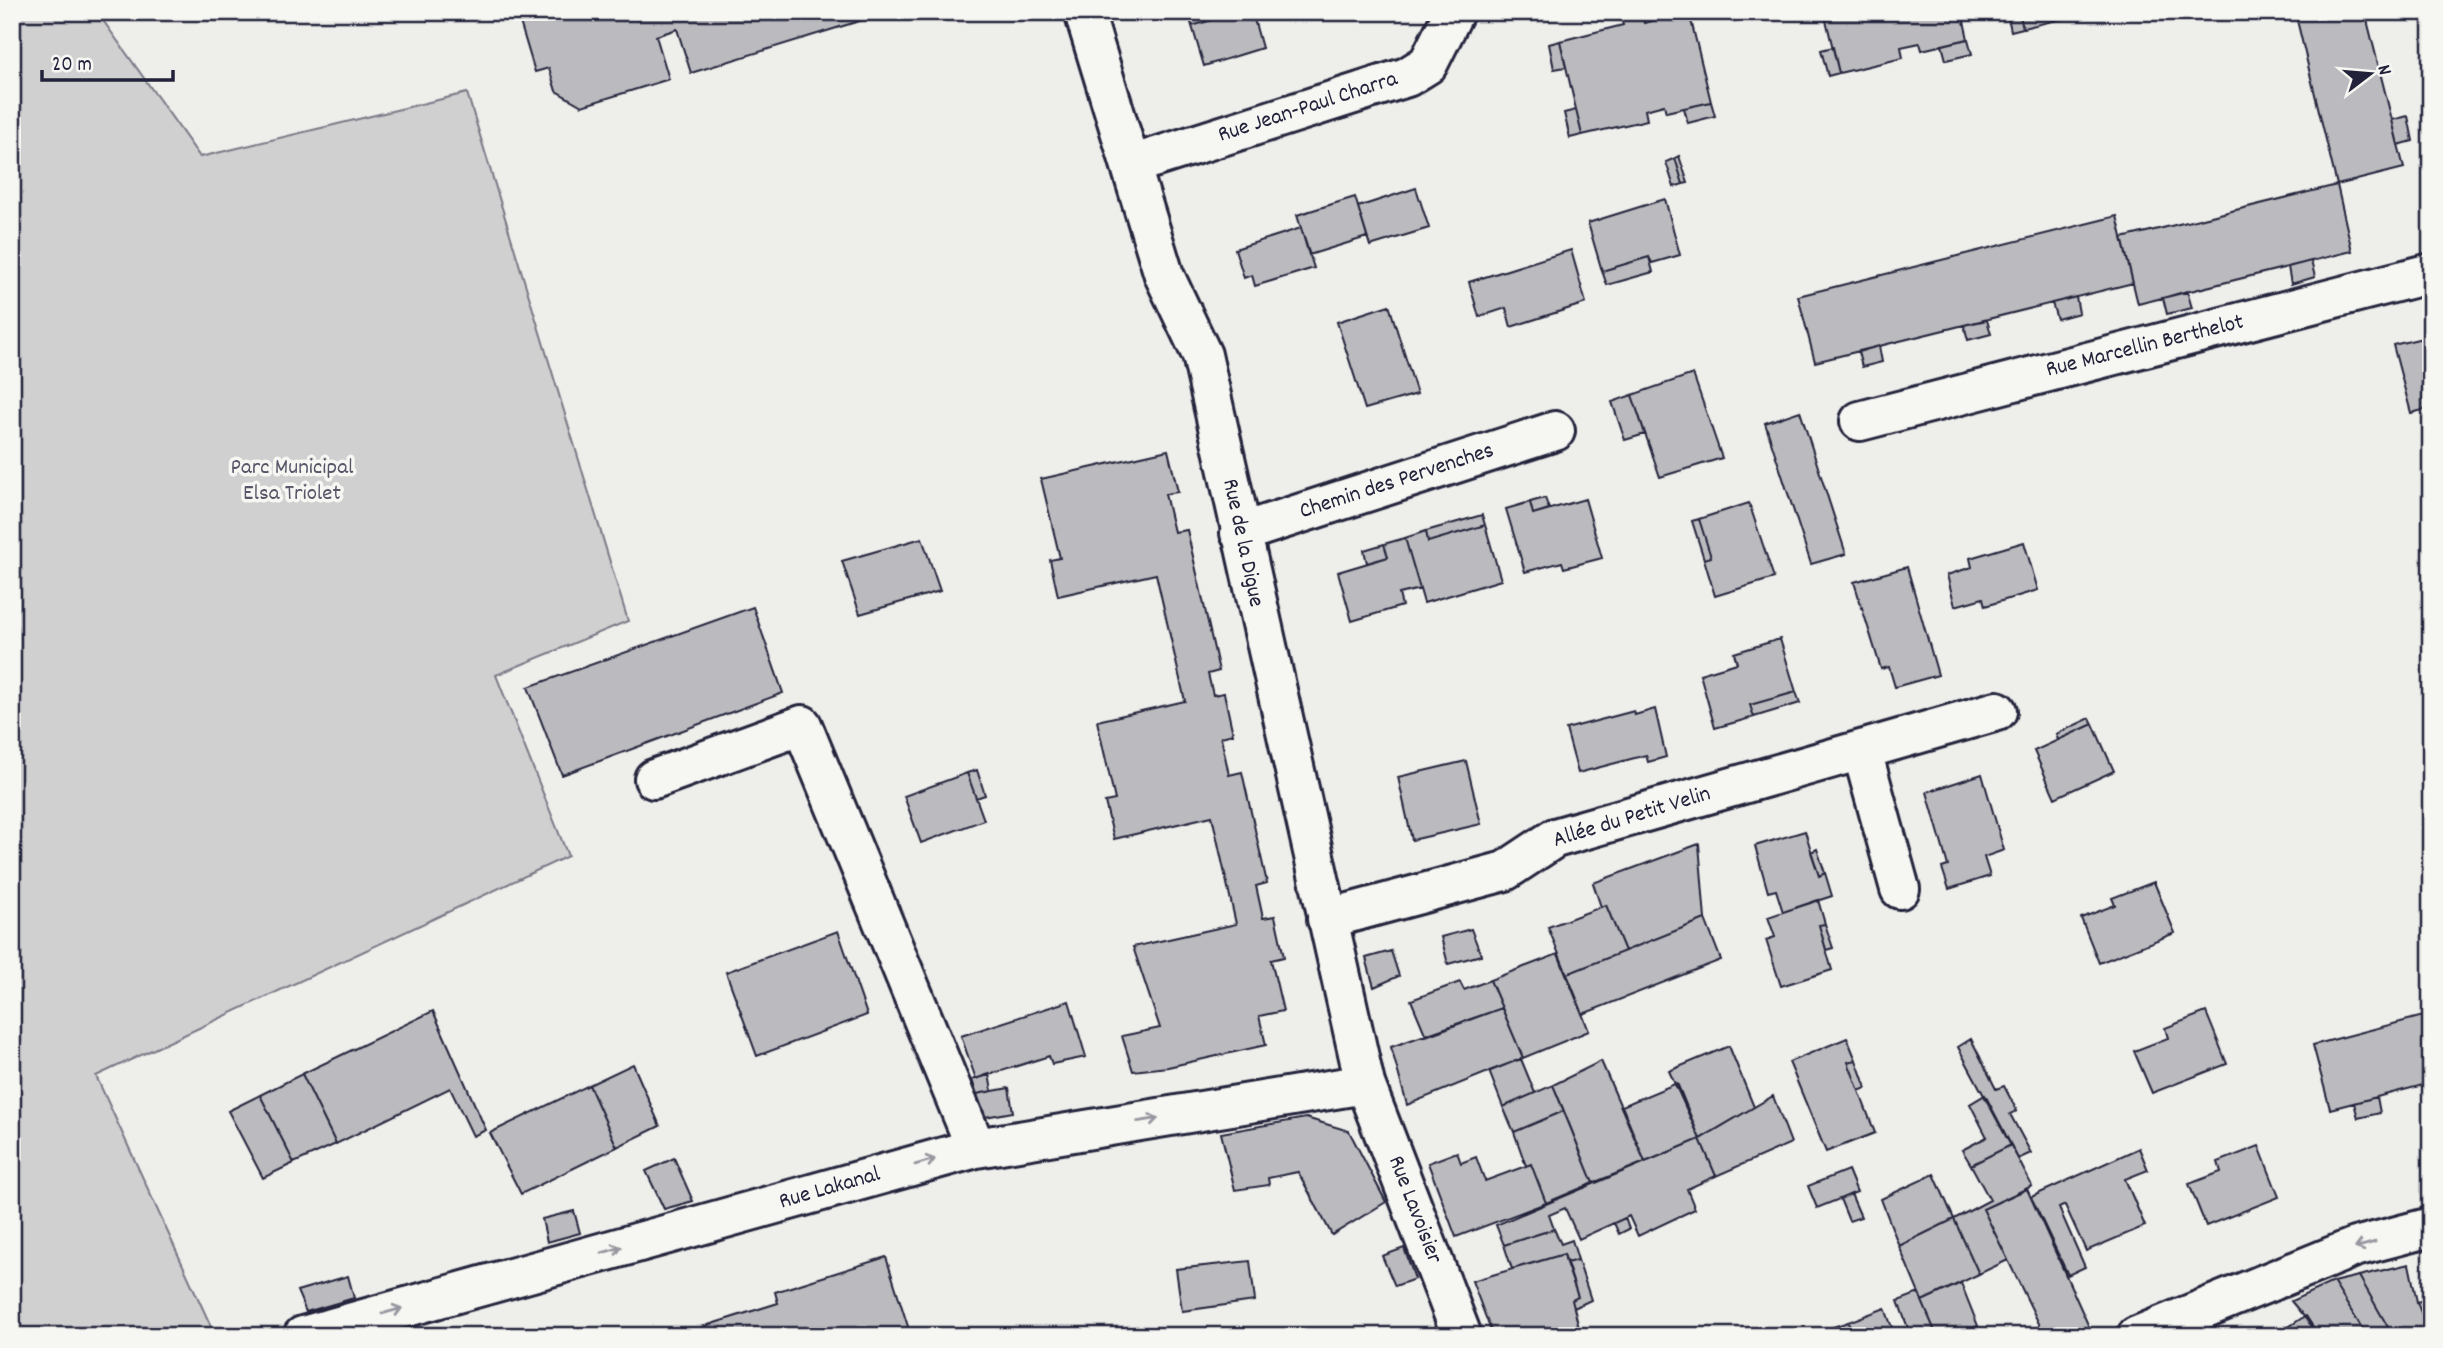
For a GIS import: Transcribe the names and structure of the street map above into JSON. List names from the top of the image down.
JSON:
{
  "streets": {
    "street": [
      "Rue Jean-Paul Charra",
      "Rue Marcellin Berthelot",
      "Chemin des Pervenches",
      "Rue de la Digue",
      "Allée du Petit Velin",
      "Rue Lakanal",
      "Rue Lavoisier"
    ]
  },
  "crossings": [
    ["Rue Jean-Paul Charra", "Rue de la Digue"],
    ["Chemin des Pervenches", "Rue de la Digue"],
    ["Rue de la Digue", "Allée du Petit Velin"],
    ["Rue de la Digue", "Rue Lakanal"],
    ["Rue de la Digue", "Rue Lavoisier"],
    ["Rue Lakanal", "Rue Lavoisier"]
  ],
  "one_way": ["Rue Lakanal"],
  "parks": ["Parc Municipal Elsa Triolet"],
  "scale_bar": "20 m",
  "north": "right"
}
